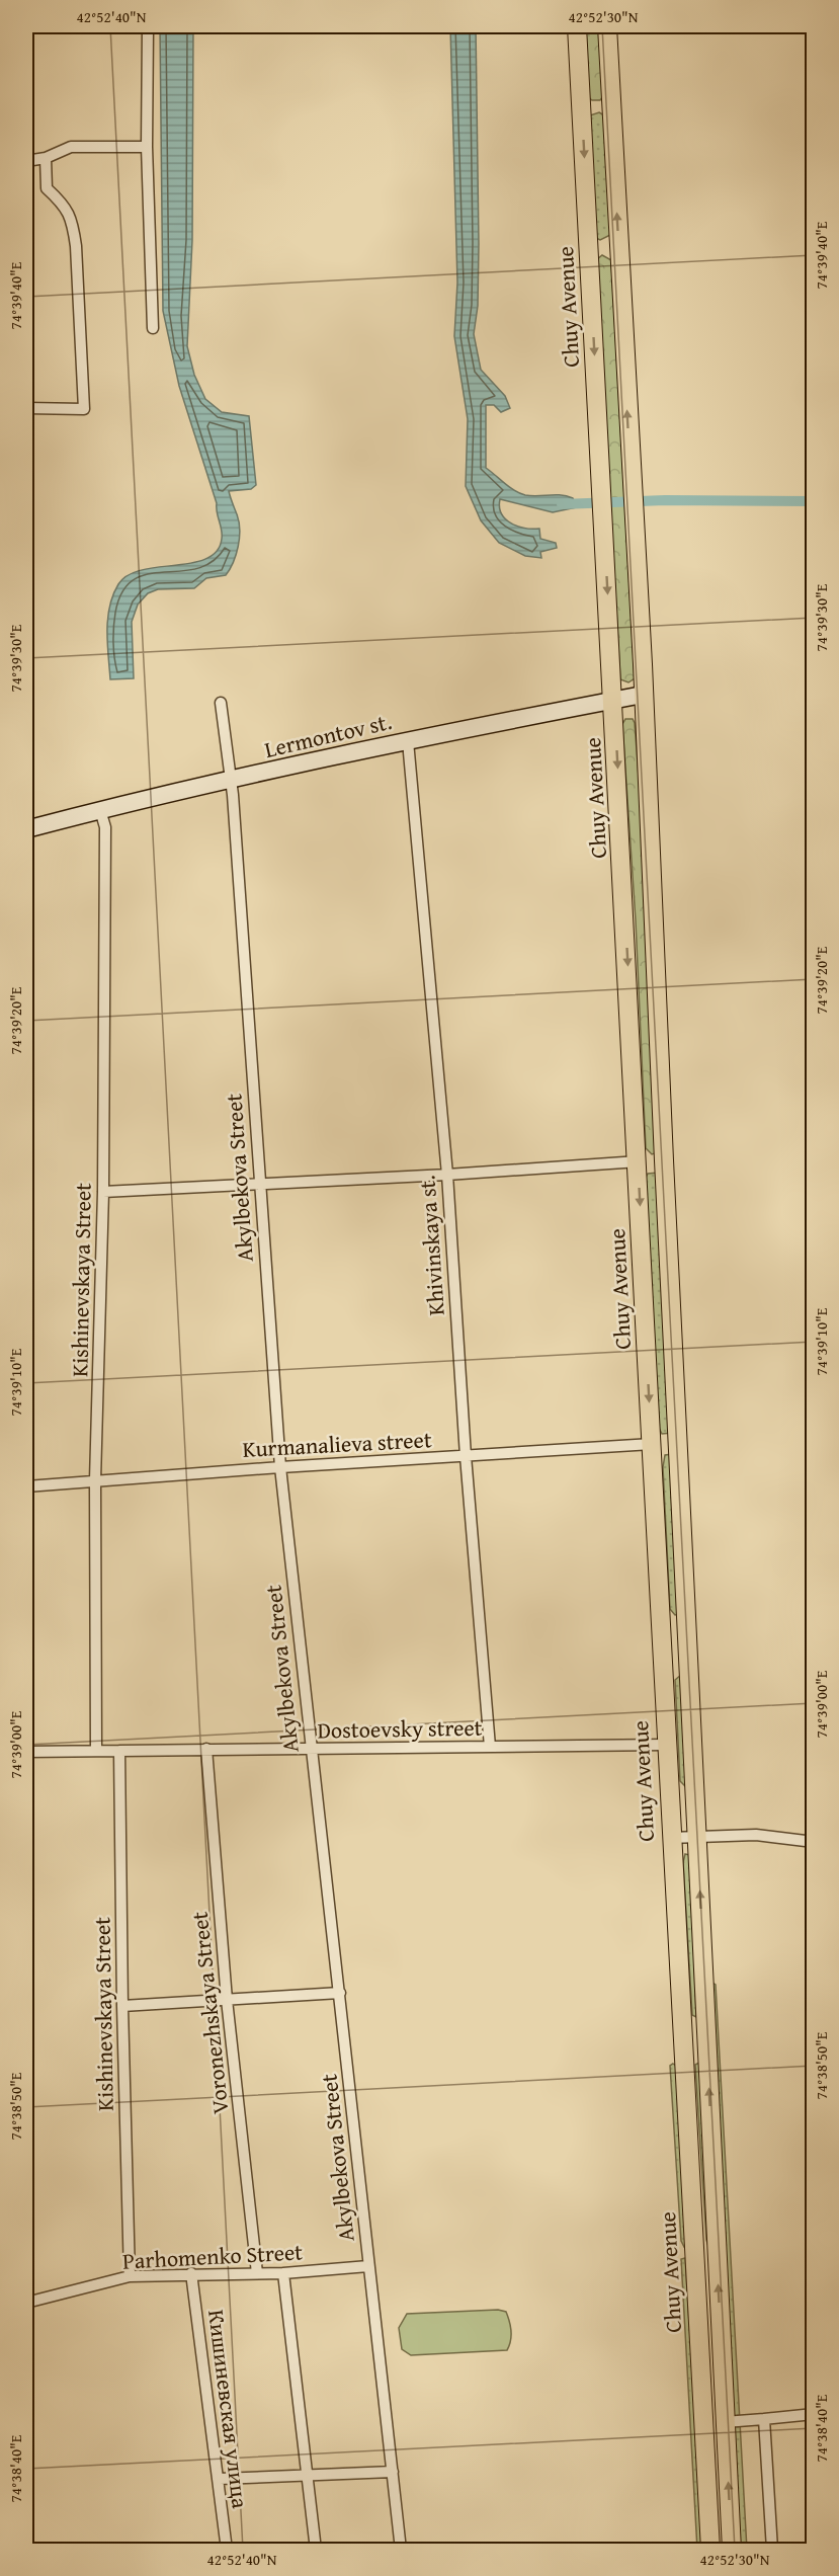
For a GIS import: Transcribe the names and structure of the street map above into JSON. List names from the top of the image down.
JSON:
{
  "streets": {
    "main road": ["Chuy Avenue", "Lermontov st."],
    "street": [
      "Akylbekova Street",
      "Khivinskaya st.",
      "Kishinevskaya Street",
      "Kurmanalieva street",
      "Dostoevsky street",
      "Voronezhskaya Street",
      "Parhomenko Street",
      "Кишиневская улица"
    ]
  },
  "crossings": [
    ["Chuy Avenue", "Lermontov st."],
    ["Chuy Avenue", "Kurmanalieva street"],
    ["Chuy Avenue", "Dostoevsky street"],
    ["Lermontov st.", "Akylbekova Street"],
    ["Lermontov st.", "Khivinskaya st."],
    ["Lermontov st.", "Kishinevskaya Street"],
    ["Akylbekova Street", "Kurmanalieva street"],
    ["Akylbekova Street", "Dostoevsky street"],
    ["Akylbekova Street", "Parhomenko Street"],
    ["Khivinskaya st.", "Kurmanalieva street"],
    ["Khivinskaya st.", "Dostoevsky street"],
    ["Kishinevskaya Street", "Kurmanalieva street"],
    ["Kishinevskaya Street", "Dostoevsky street"],
    ["Kishinevskaya Street", "Parhomenko Street"],
    ["Dostoevsky street", "Voronezhskaya Street"],
    ["Voronezhskaya Street", "Parhomenko Street"],
    ["Parhomenko Street", "Кишиневская улица"]
  ],
  "coordinates": [
    "42°52'40\"N",
    "42°52'30\"N",
    "74°39'40\"E",
    "74°39'30\"E",
    "74°39'20\"E",
    "74°39'10\"E",
    "74°39'00\"E",
    "74°38'50\"E",
    "74°38'40\"E"
  ]
}
